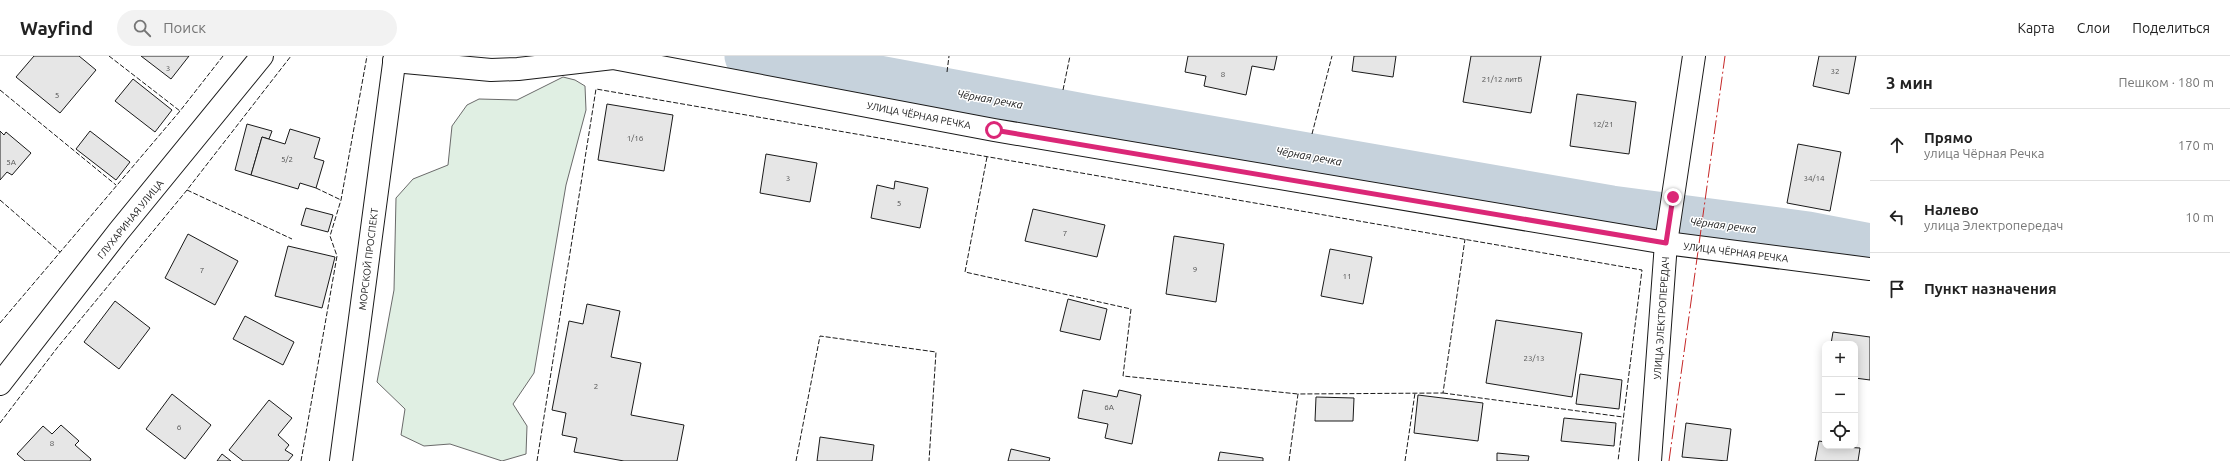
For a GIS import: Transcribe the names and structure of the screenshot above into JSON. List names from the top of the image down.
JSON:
{
  "streets": {
    "street": [
      "УЛИЦА ЧЁРНАЯ РЕЧКА",
      "ГЛУХАРИНАЯ УЛИЦА",
      "МОРСКОЙ ПРОСПЕКТ",
      "УЛИЦА ЭЛЕКТРОПЕРЕДАЧ"
    ]
  },
  "crossings": [
    ["УЛИЦА ЧЁРНАЯ РЕЧКА", "МОРСКОЙ ПРОСПЕКТ"],
    ["УЛИЦА ЧЁРНАЯ РЕЧКА", "УЛИЦА ЭЛЕКТРОПЕРЕДАЧ"]
  ],
  "water": ["Чёрная речка"],
  "house_numbers": [
    "3",
    "32",
    "8",
    "21/12 литБ",
    "5",
    "12/21",
    "1/16",
    "5/2",
    "5А",
    "3",
    "34/14",
    "5",
    "7",
    "9",
    "7",
    "11",
    "23/13",
    "2",
    "6А",
    "6",
    "8"
  ],
  "page": {
    "header": "Wayfind",
    "search": "Поиск",
    "nav": ["Карта", "Слои", "Поделиться"],
    "heading": ["3 мин", "Пешком · 180 m"],
    "list": [
      ["Прямо", "улица Чёрная Речка", "170 m"],
      ["Налево", "улица Электропередач", "10 m"],
      "Пункт назначения"
    ],
    "map_buttons": ["+", "−"]
  }
}
